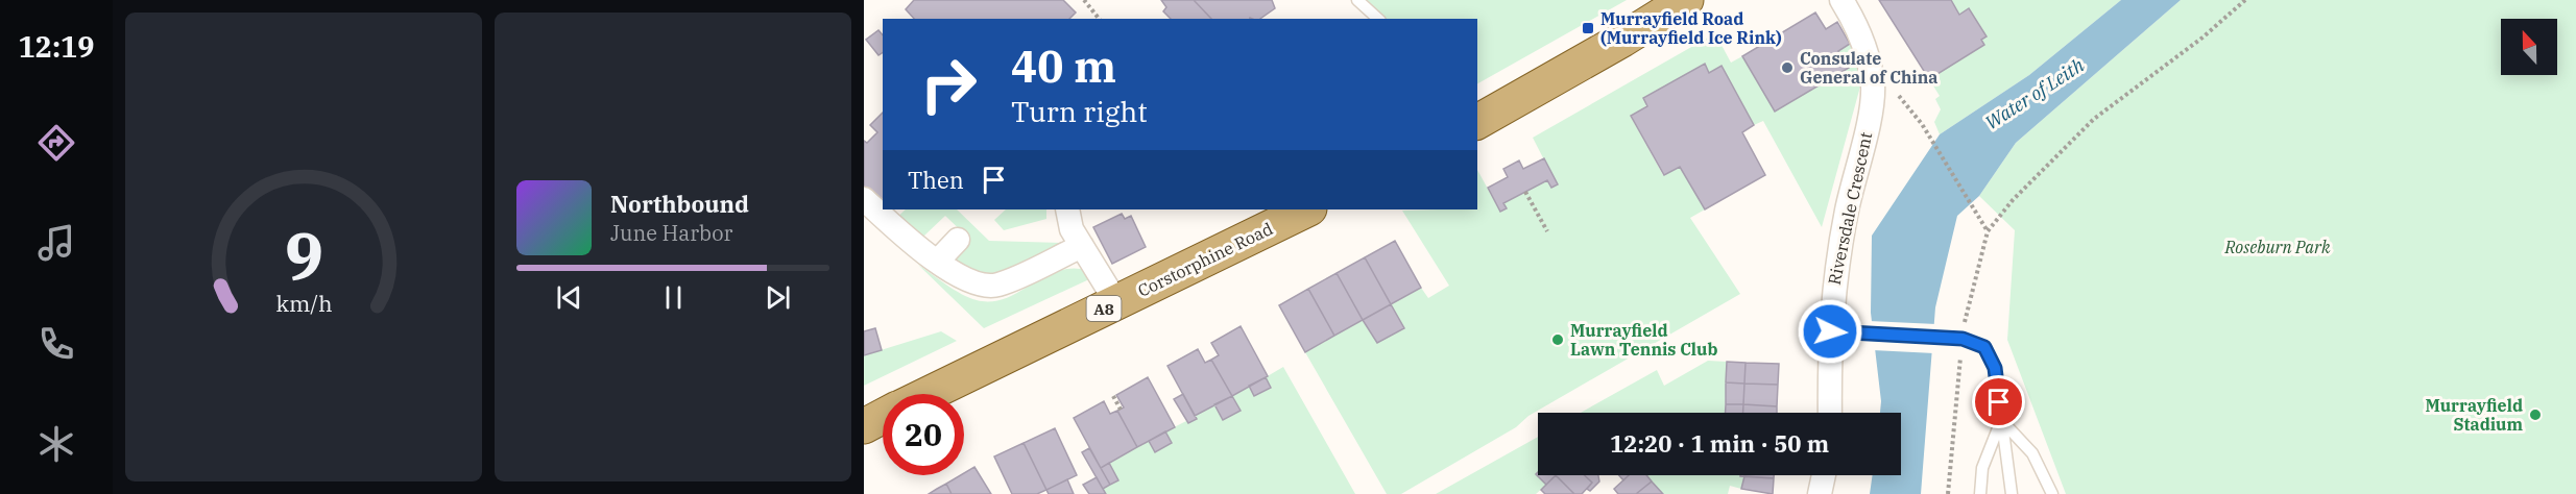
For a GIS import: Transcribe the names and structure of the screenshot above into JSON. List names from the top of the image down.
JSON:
{
  "streets": {
    "main road": ["Corstorphine Road", "A8"],
    "street": ["Riversdale Crescent"]
  },
  "water": ["Water of Leith"],
  "parks": ["Roseburn Park"],
  "places": {
    "transit": ["Murrayfield Road (Murrayfield Ice Rink)"],
    "other": ["Consulate General of China", "Murrayfield Lawn Tennis Club", "Murrayfield Stadium"]
  },
  "north": "top",
  "page": {
    "tabs": "12:19",
    "turn": ["40 m", "Turn right"],
    "then": "Then",
    "song": ["Northbound", "June Harbor"],
    "limit": "20",
    "trip": "12:20 · 1 min · 50 m",
    "gauge": ["9", "km/h"]
  }
}
